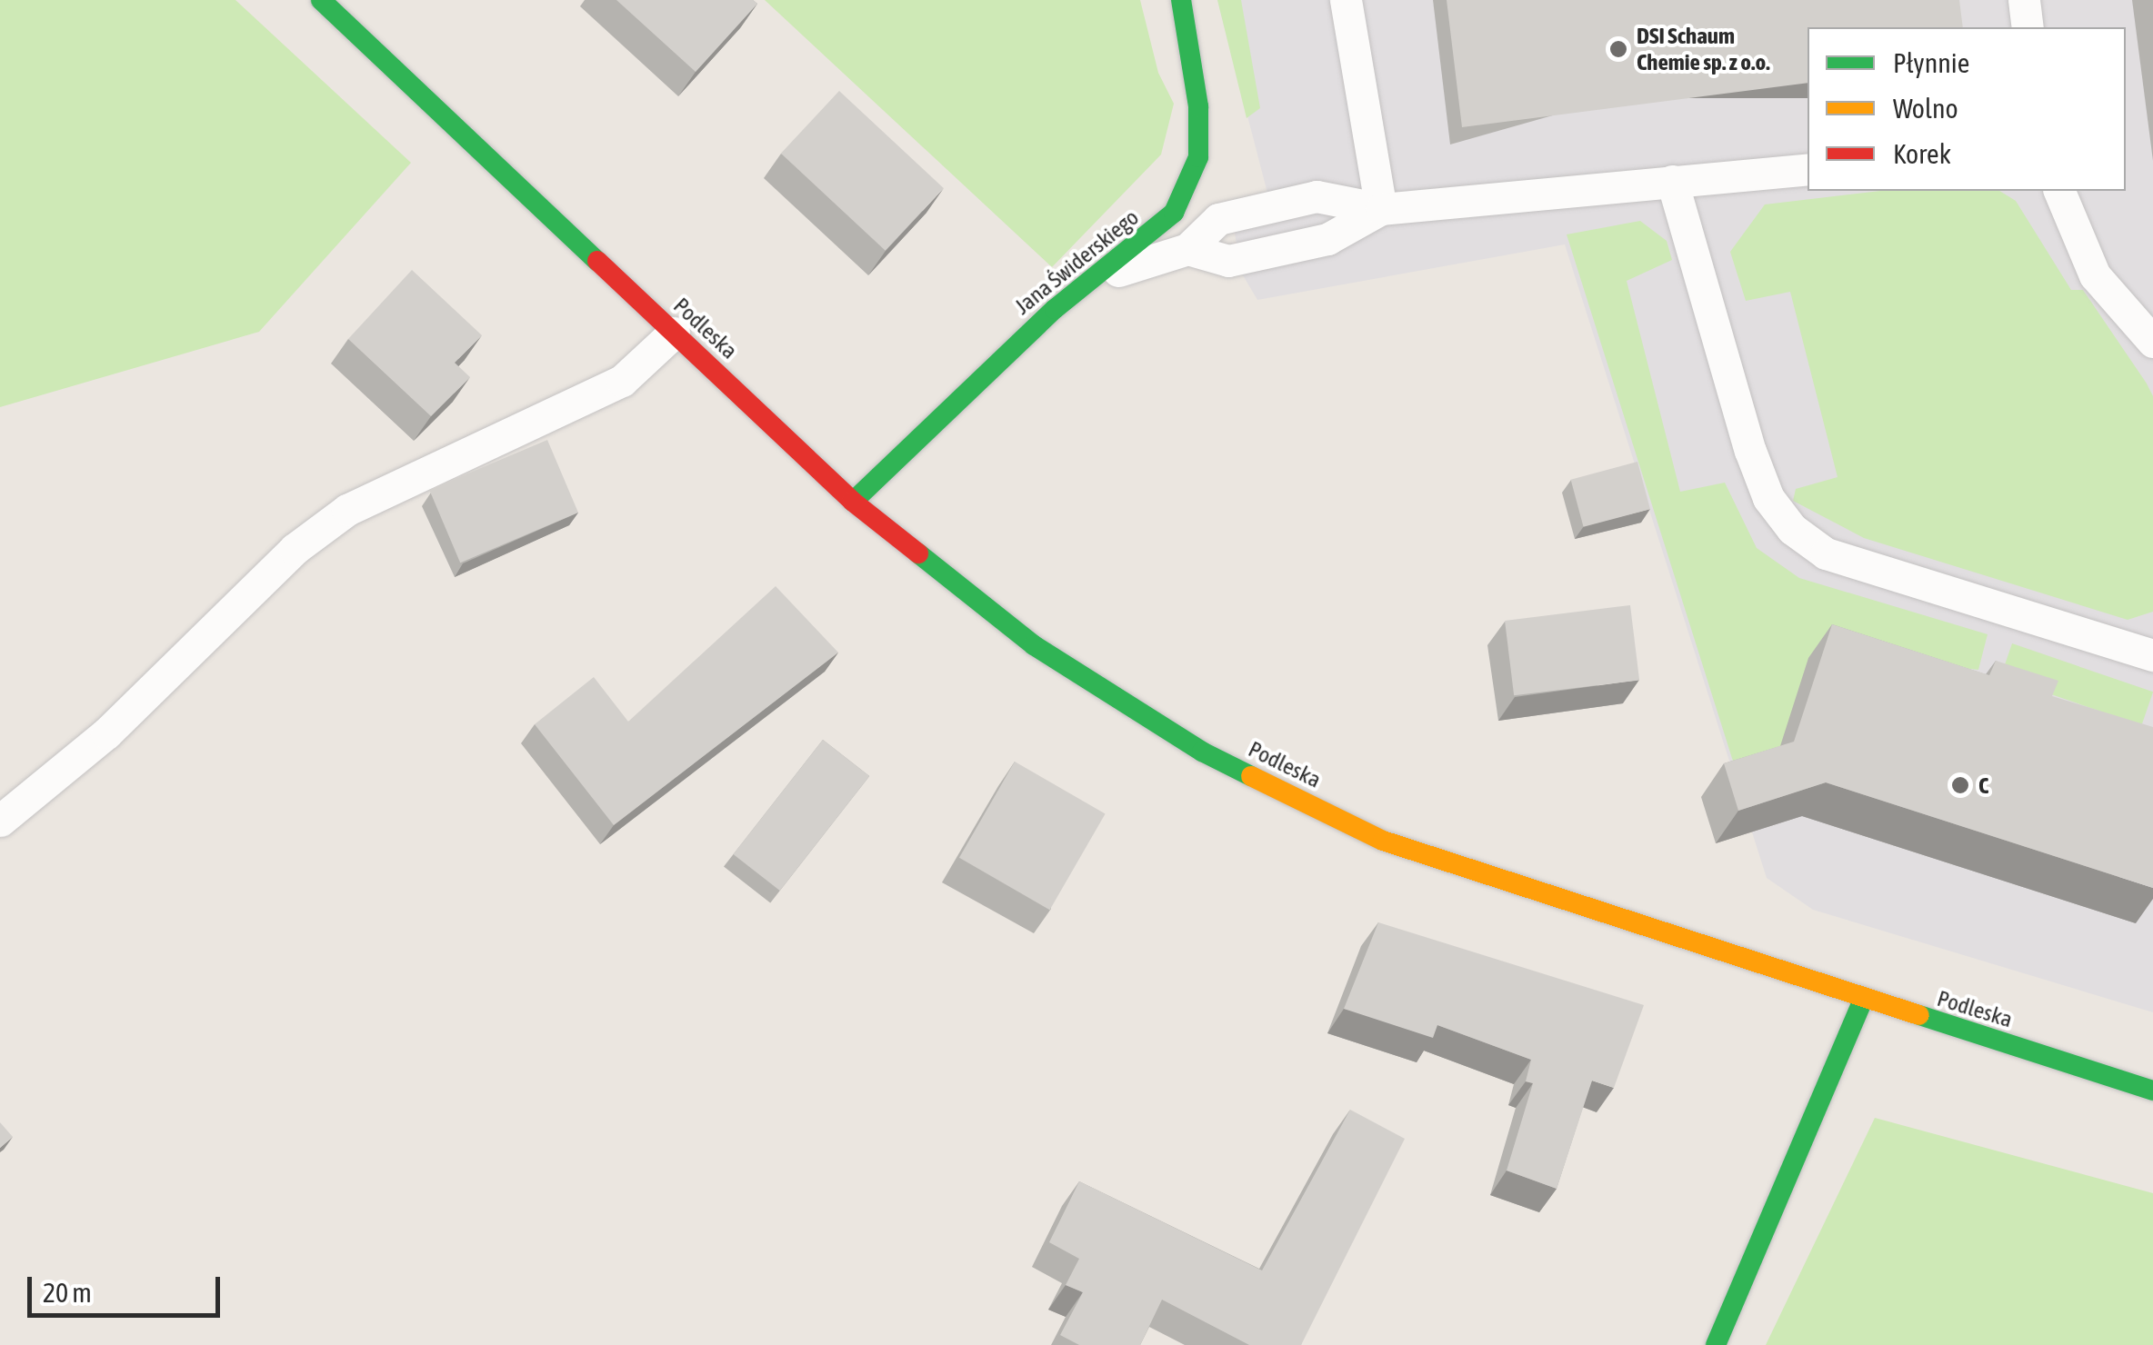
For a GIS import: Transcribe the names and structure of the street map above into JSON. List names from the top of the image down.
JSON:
{
  "streets": {
    "street": ["Jana Świderskiego", "Podleska"]
  },
  "crossings": [
    ["Jana Świderskiego", "Podleska"]
  ],
  "places": ["DSI Schaum Chemie sp. z o.o.", "C"],
  "legend": ["Płynnie", "Wolno", "Korek"],
  "scale_bar": "20 m"
}
